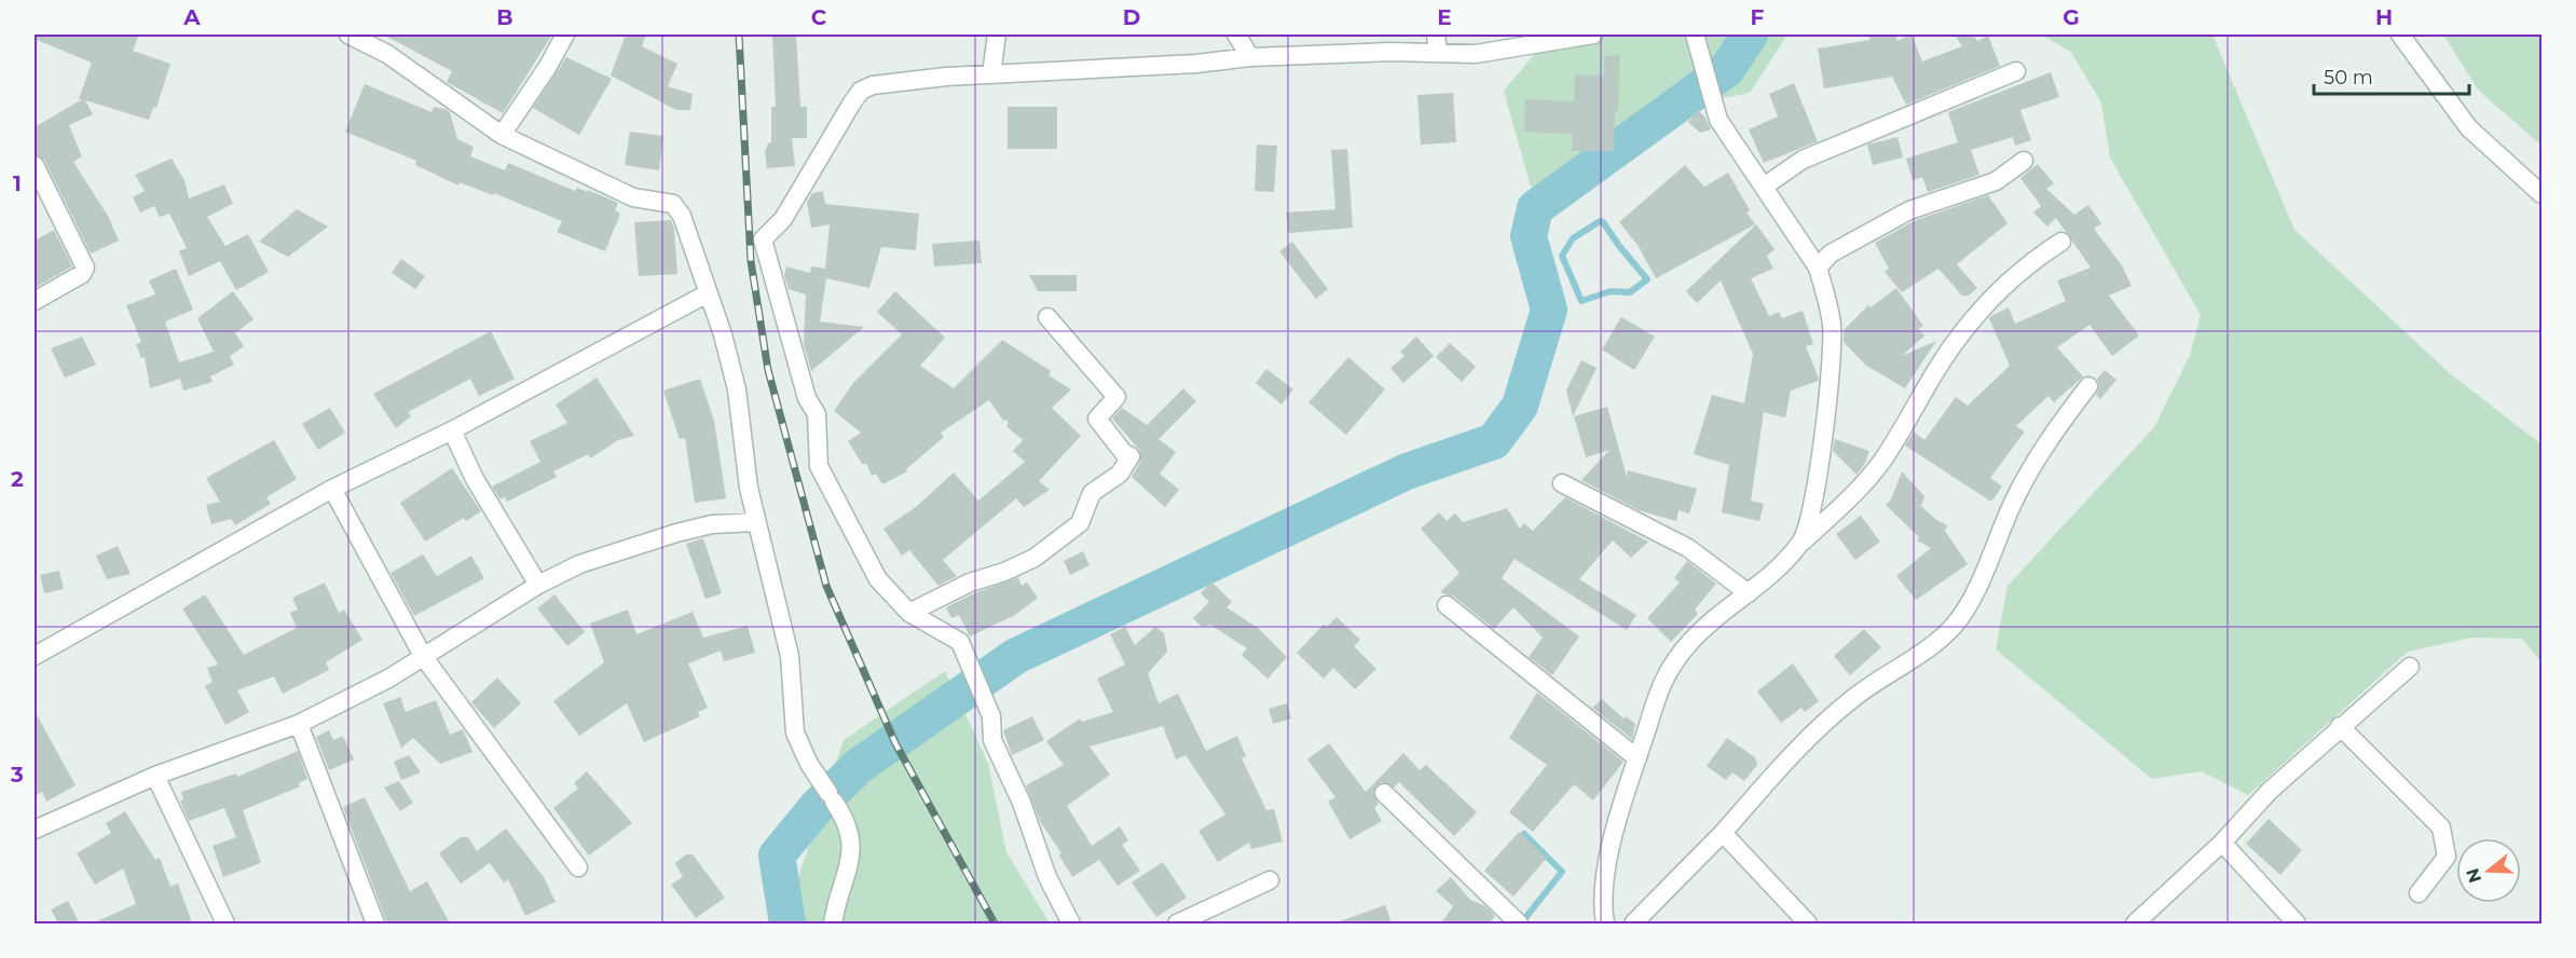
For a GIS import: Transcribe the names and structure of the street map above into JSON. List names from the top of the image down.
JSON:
{
  "scale_bar": "50 m",
  "north": "left",
  "grid": {
    "columns": [
      "A",
      "B",
      "C",
      "D",
      "E",
      "F",
      "G",
      "H"
    ],
    "rows": ["1", "2", "3"]
  }
}
